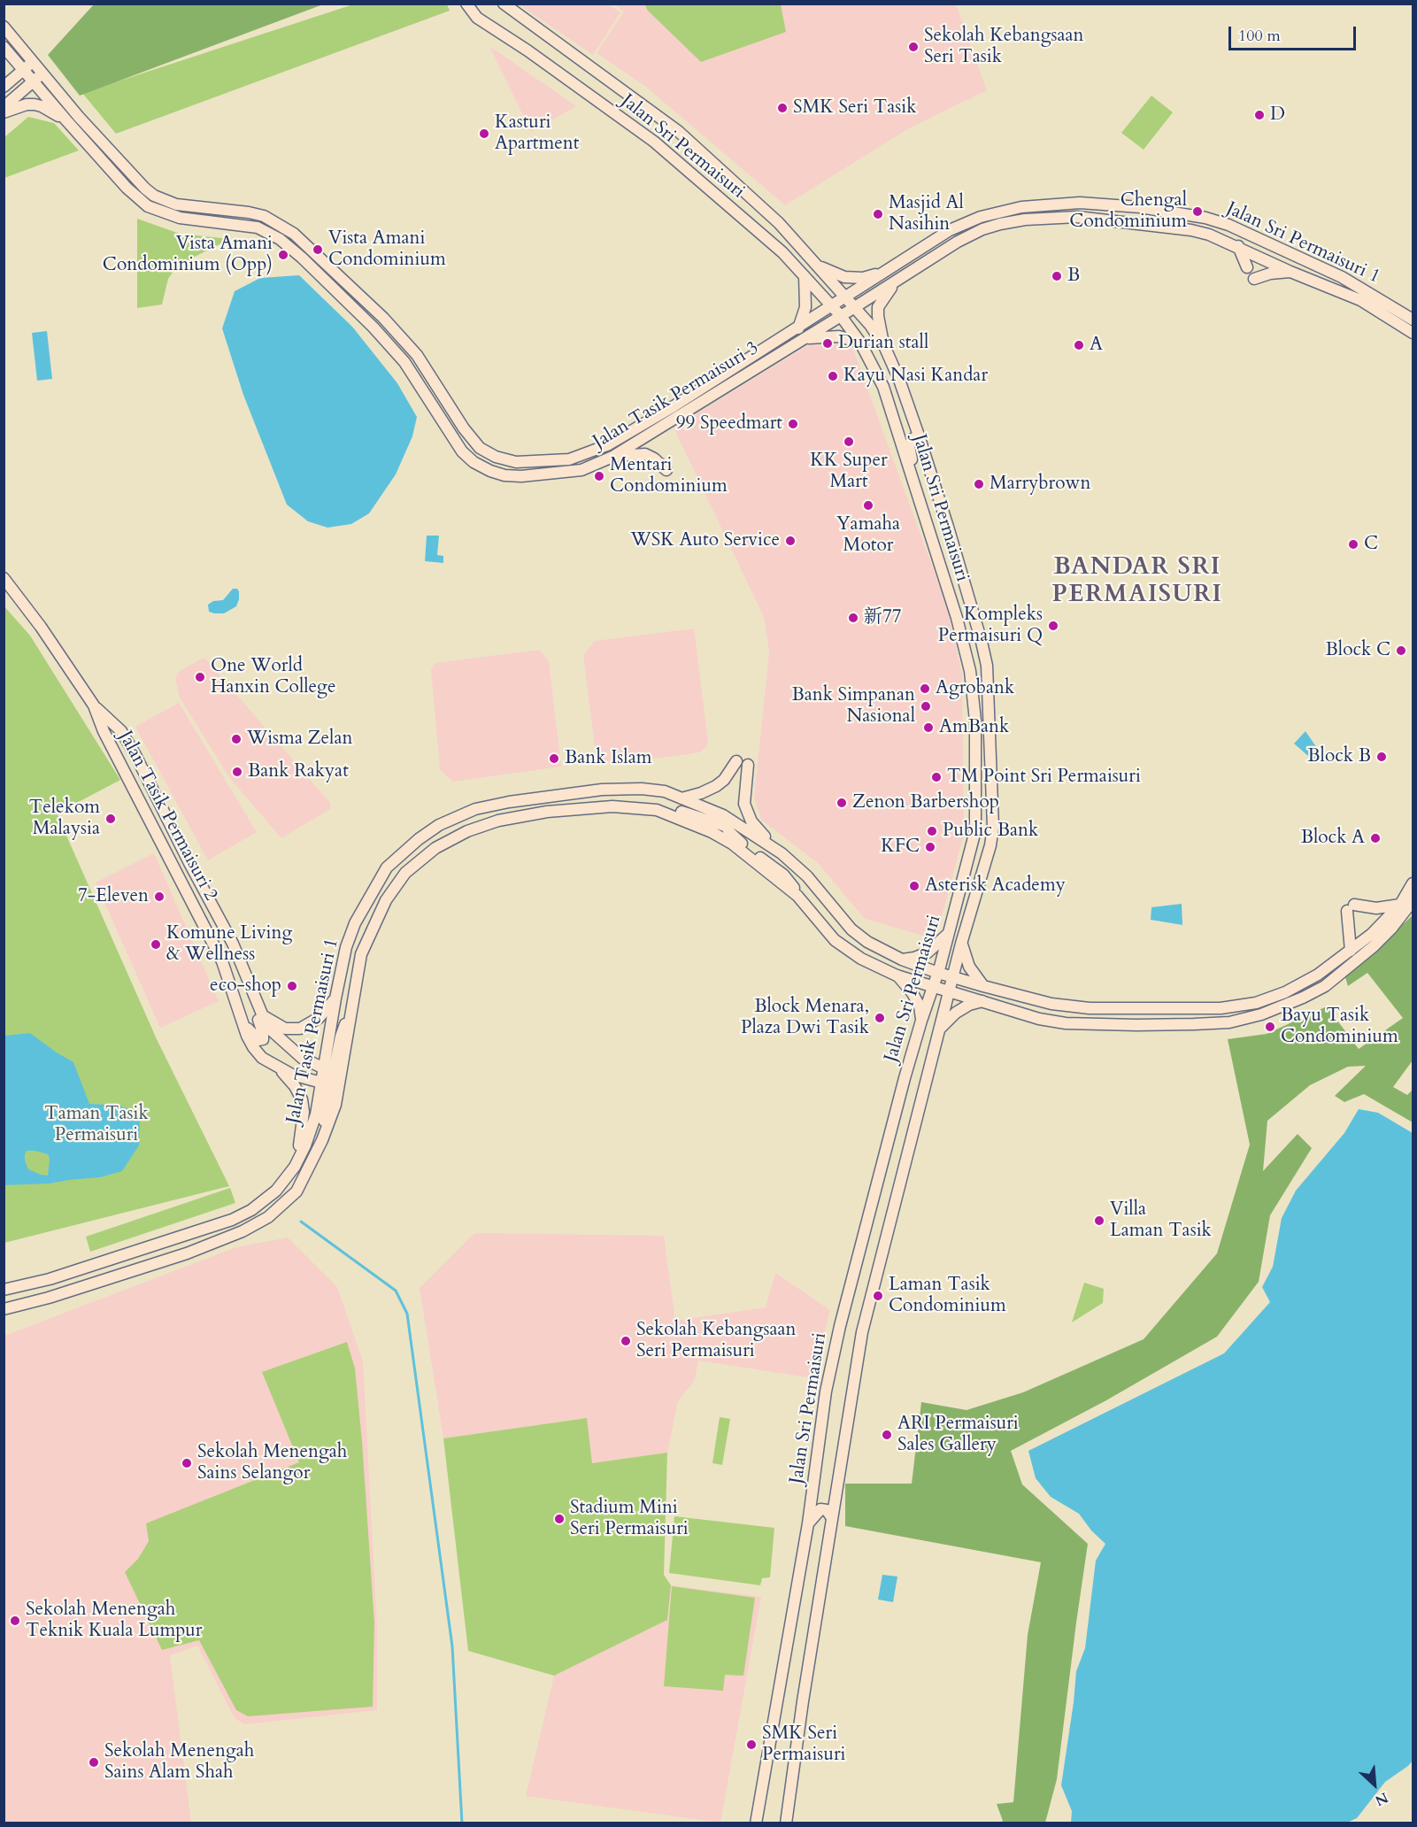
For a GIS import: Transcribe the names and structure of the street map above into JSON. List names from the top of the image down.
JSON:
{
  "streets": {
    "street": [
      "Jalan Sri Permaisuri",
      "Jalan Sri Permaisuri 1",
      "Jalan Tasik Permaisuri 3",
      "Jalan Tasik Permaisuri 2",
      "Jalan Tasik Permaisuri 1"
    ]
  },
  "crossings": [
    ["Jalan Sri Permaisuri", "Jalan Sri Permaisuri 1"],
    ["Jalan Sri Permaisuri", "Jalan Tasik Permaisuri 3"],
    ["Jalan Sri Permaisuri", "Jalan Tasik Permaisuri 1"],
    ["Jalan Sri Permaisuri 1", "Jalan Tasik Permaisuri 3"],
    ["Jalan Tasik Permaisuri 2", "Jalan Tasik Permaisuri 1"]
  ],
  "districts": ["BANDAR SRI PERMAISURI"],
  "parks": ["Taman Tasik Permaisuri"],
  "places": [
    "Sekolah Kebangsaan Seri Tasik",
    "SMK Seri Tasik",
    "D",
    "Kasturi Apartment",
    "Chengal Condominium",
    "Masjid Al Nasihin",
    "Vista Amani Condominium",
    "Vista Amani Condominium (Opp)",
    "B",
    "Durian stall",
    "A",
    "Kayu Nasi Kandar",
    "99 Speedmart",
    "KK Super Mart",
    "Mentari Condominium",
    "Marrybrown",
    "Yamaha Motor",
    "WSK Auto Service",
    "C",
    "新77",
    "Kompleks Permaisuri Q",
    "Block C",
    "One World Hanxin College",
    "Agrobank",
    "Bank Simpanan Nasional",
    "AmBank",
    "Wisma Zelan",
    "Block B",
    "Bank Islam",
    "Bank Rakyat",
    "TM Point Sri Permaisuri",
    "Zenon Barbershop",
    "Telekom Malaysia",
    "Public Bank",
    "Block A",
    "KFC",
    "Asterisk Academy",
    "7-Eleven",
    "Komune Living & Wellness",
    "eco-shop",
    "Block Menara, Plaza Dwi Tasik",
    "Bayu Tasik Condominium",
    "Villa Laman Tasik",
    "Laman Tasik Condominium",
    "Sekolah Kebangsaan Seri Permaisuri",
    "ARI Permaisuri Sales Gallery",
    "Sekolah Menengah Sains Selangor",
    "Stadium Mini Seri Permaisuri",
    "Sekolah Menengah Teknik Kuala Lumpur",
    "SMK Seri Permaisuri",
    "Sekolah Menengah Sains Alam Shah"
  ],
  "scale_bar": "100 m",
  "north": "bottom right"
}
